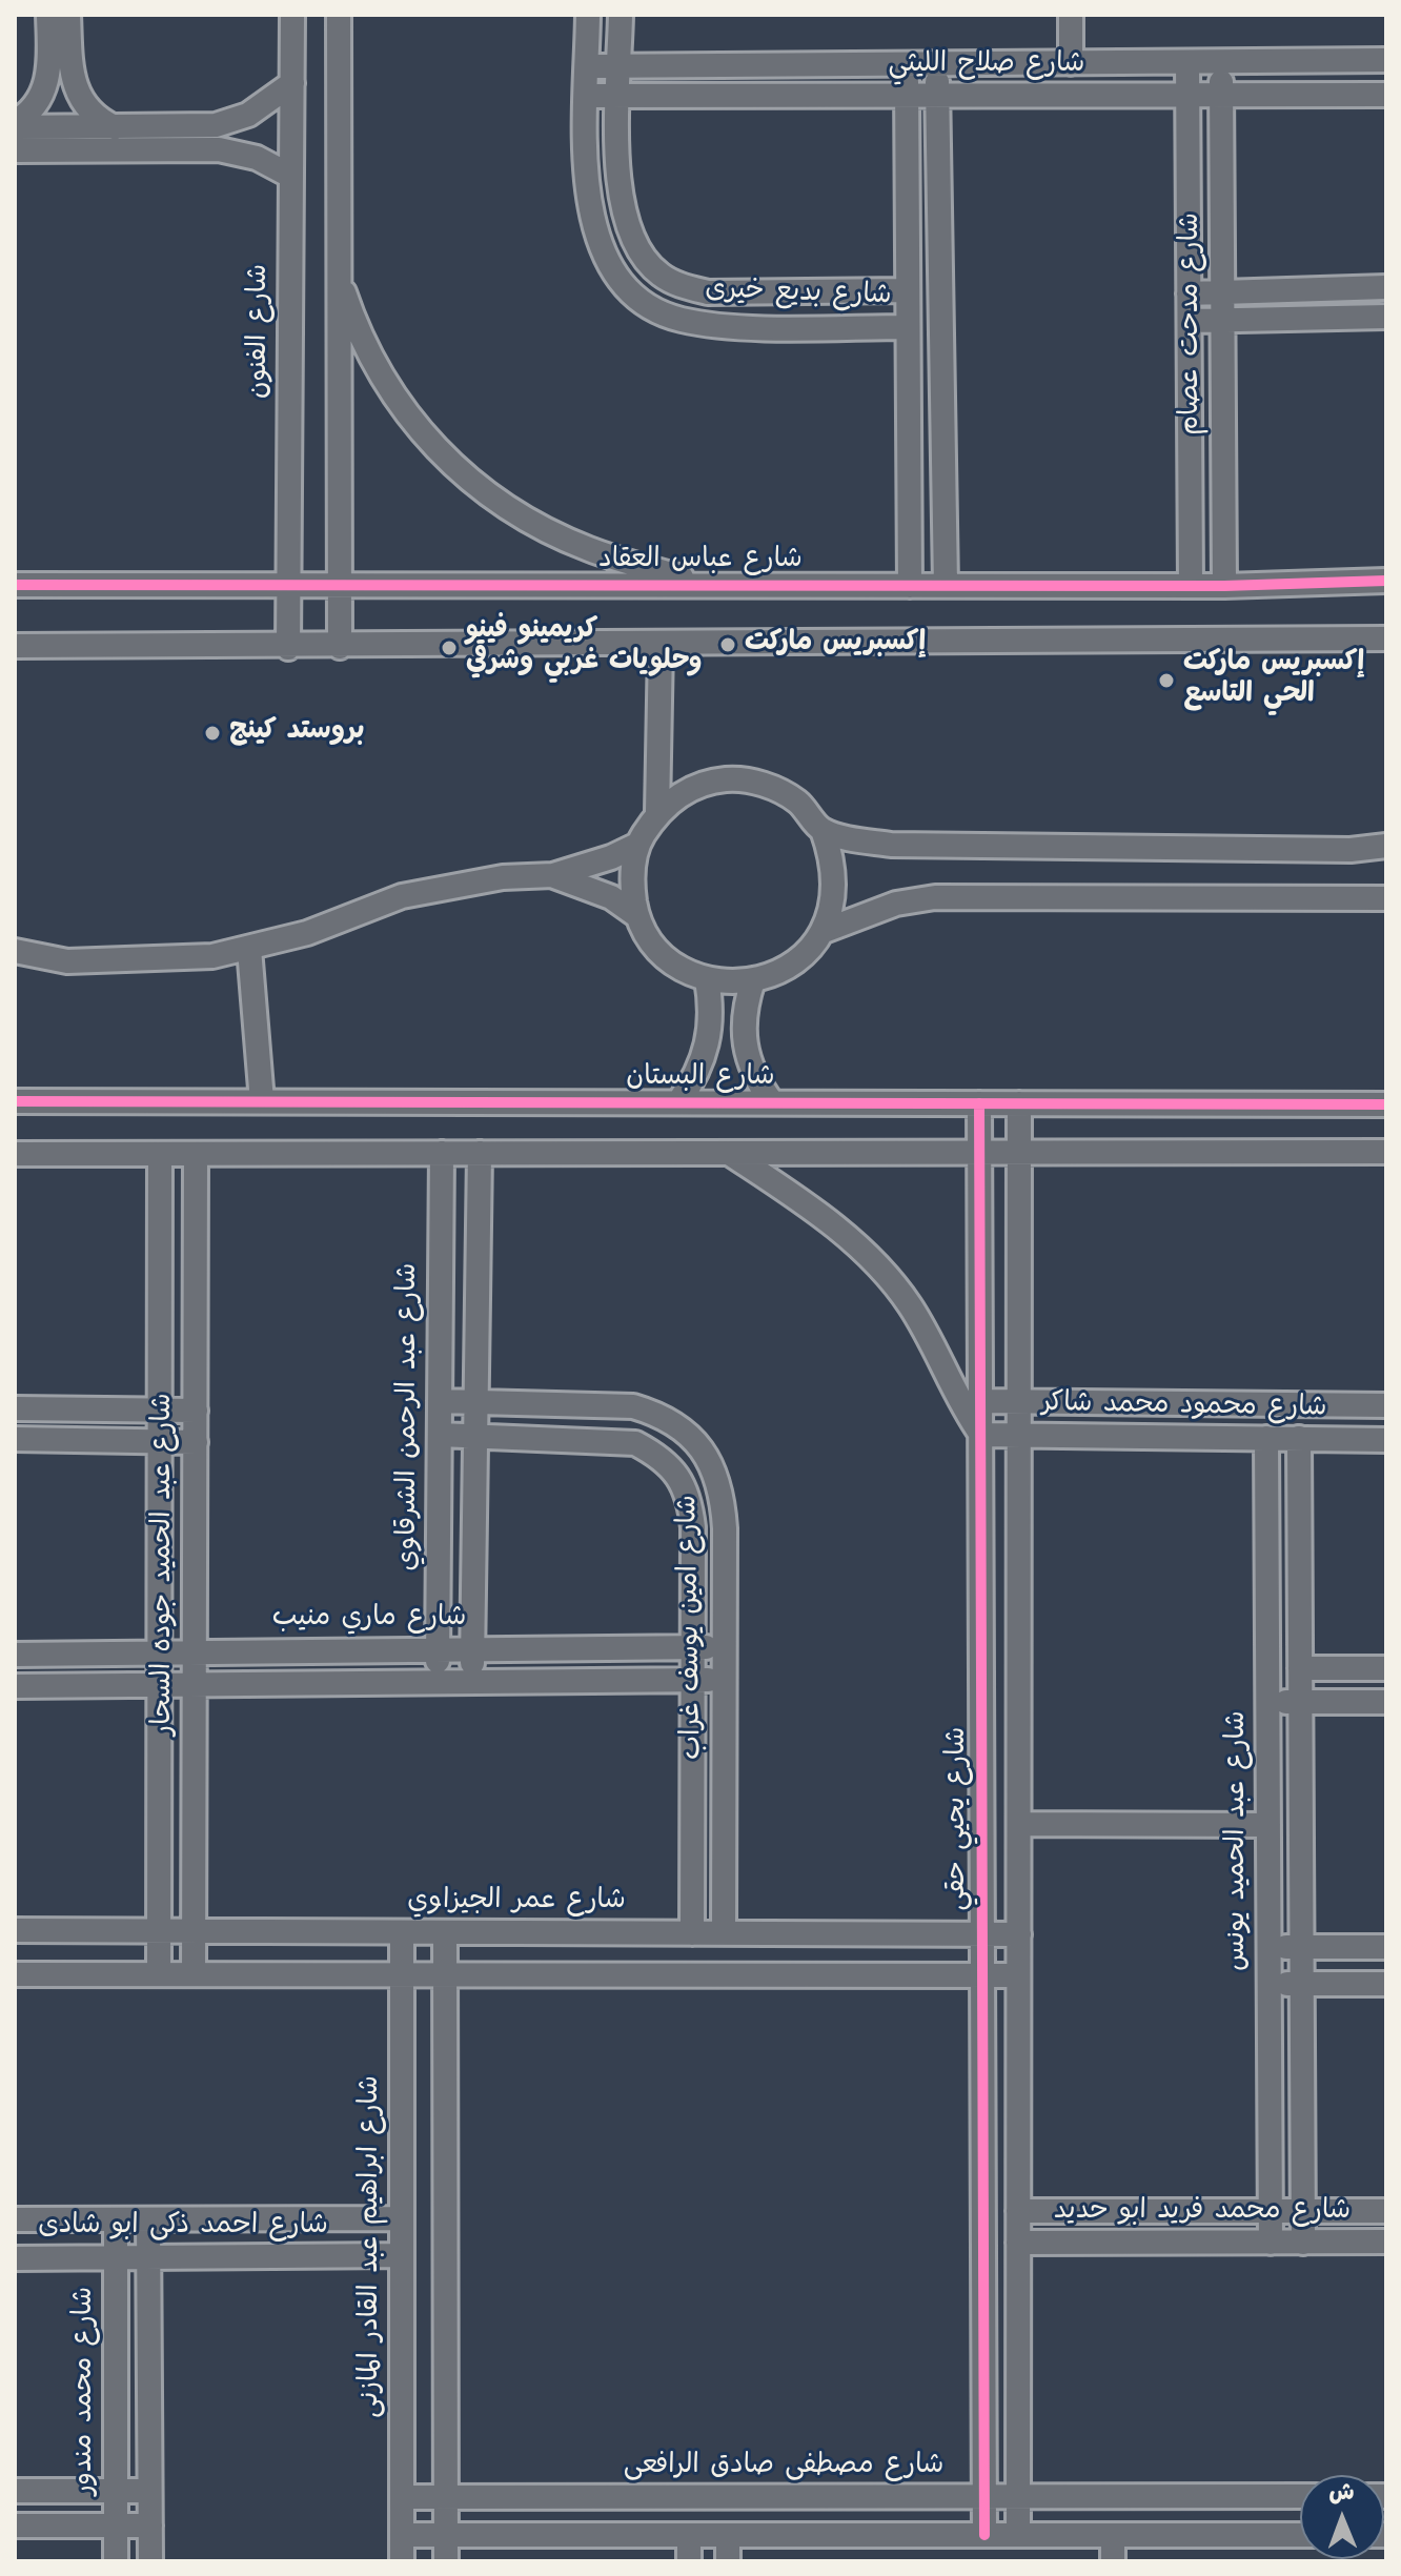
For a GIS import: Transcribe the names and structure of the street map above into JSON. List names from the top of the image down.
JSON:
{
  "streets": {
    "street": [
      "شارع صلاح الليثي",
      "شارع بديع خيرى",
      "شارع مدحت عصام",
      "شارع الفنون",
      "شارع عباس العقاد",
      "شارع البستان",
      "شارع محمود محمد شاكر",
      "شارع عبد الرحمن الشرقاوي",
      "شارع عبد الحميد جوده السحار",
      "شارع ماري منيب",
      "شارع امين يوسف غراب",
      "شارع يحيي حقي",
      "شارع عبد الحميد يونس",
      "شارع عمر الجيزاوي",
      "شارع محمد فريد ابو حديد",
      "شارع احمد ذكى ابو شادى",
      "شارع ابراهيم عبد القادر المازنى",
      "شارع محمد مندور",
      "شارع مصطفى صادق الرافعى"
    ]
  },
  "crossings": [
    ["شارع صلاح الليثي", "شارع بديع خيرى"],
    ["شارع صلاح الليثي", "شارع مدحت عصام"],
    ["شارع مدحت عصام", "شارع عباس العقاد"],
    ["شارع الفنون", "شارع عباس العقاد"],
    ["شارع البستان", "شارع يحيي حقي"],
    ["شارع محمود محمد شاكر", "شارع يحيي حقي"],
    ["شارع محمود محمد شاكر", "شارع عبد الحميد يونس"],
    ["شارع عبد الرحمن الشرقاوي", "شارع ماري منيب"],
    ["شارع عبد الرحمن الشرقاوي", "شارع امين يوسف غراب"],
    ["شارع عبد الحميد جوده السحار", "شارع ماري منيب"],
    ["شارع عبد الحميد جوده السحار", "شارع عمر الجيزاوي"],
    ["شارع ماري منيب", "شارع امين يوسف غراب"],
    ["شارع امين يوسف غراب", "شارع عمر الجيزاوي"],
    ["شارع يحيي حقي", "شارع عمر الجيزاوي"],
    ["شارع يحيي حقي", "شارع مصطفى صادق الرافعى"],
    ["شارع عبد الحميد يونس", "شارع محمد فريد ابو حديد"],
    ["شارع عمر الجيزاوي", "شارع ابراهيم عبد القادر المازنى"],
    ["شارع احمد ذكى ابو شادى", "شارع ابراهيم عبد القادر المازنى"],
    ["شارع احمد ذكى ابو شادى", "شارع محمد مندور"],
    ["شارع ابراهيم عبد القادر المازنى", "شارع مصطفى صادق الرافعى"]
  ],
  "places": [
    "إكسبريس ماركت",
    "كريمينو فينو وحلويات غربي وشرقي",
    "إكسبريس ماركت الحي التاسع",
    "بروستد كينج"
  ],
  "north": "top"
}
